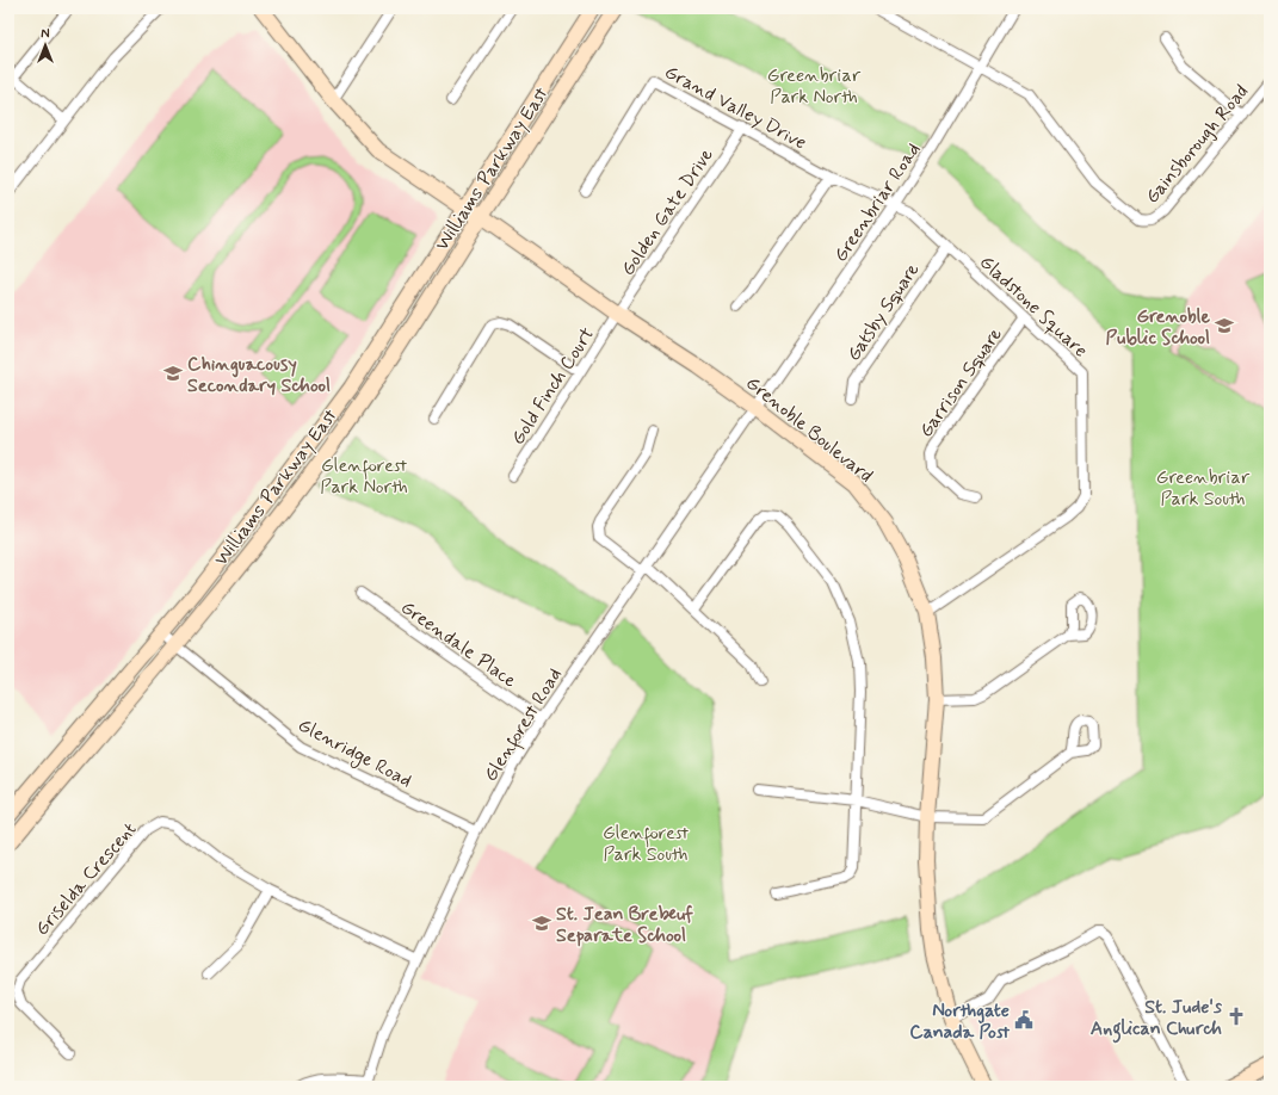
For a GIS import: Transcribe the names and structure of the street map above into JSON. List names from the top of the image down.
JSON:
{
  "streets": {
    "main road": ["Williams Parkway East", "Grenoble Boulevard"],
    "street": [
      "Grand Valley Drive",
      "Gainsborough Road",
      "Greenbriar Road",
      "Golden Gate Drive",
      "Gladstone Square",
      "Gatsby Square",
      "Garrison Square",
      "Gold Finch Court",
      "Greendale Place",
      "Glenforest Road",
      "Glenridge Road",
      "Griselda Crescent"
    ]
  },
  "crossings": [
    ["Grand Valley Drive", "Greenbriar Road"],
    ["Grand Valley Drive", "Golden Gate Drive"],
    ["Grand Valley Drive", "Gladstone Square"],
    ["Gainsborough Road", "Greenbriar Road"],
    ["Williams Parkway East", "Grenoble Boulevard"],
    ["Williams Parkway East", "Glenridge Road"],
    ["Greenbriar Road", "Gladstone Square"],
    ["Greenbriar Road", "Grenoble Boulevard"],
    ["Greenbriar Road", "Glenforest Road"],
    ["Golden Gate Drive", "Gold Finch Court"],
    ["Golden Gate Drive", "Grenoble Boulevard"],
    ["Gladstone Square", "Gatsby Square"],
    ["Gladstone Square", "Garrison Square"],
    ["Gladstone Square", "Grenoble Boulevard"],
    ["Gold Finch Court", "Grenoble Boulevard"],
    ["Grenoble Boulevard", "Glenforest Road"],
    ["Greendale Place", "Glenforest Road"],
    ["Glenforest Road", "Glenridge Road"],
    ["Glenforest Road", "Griselda Crescent"]
  ],
  "parks": [
    "Greenbriar Park North",
    "Glenforest Park North",
    "Greenbriar Park South",
    "Glenforest Park South"
  ],
  "places": {
    "school or university": ["Grenoble Public School", "Chinguacousy Secondary School", "St. Jean Brebeuf Separate School"],
    "church": ["St. Jude's Anglican Church"],
    "public building": ["Northgate Canada Post"]
  },
  "north": "top"
}
